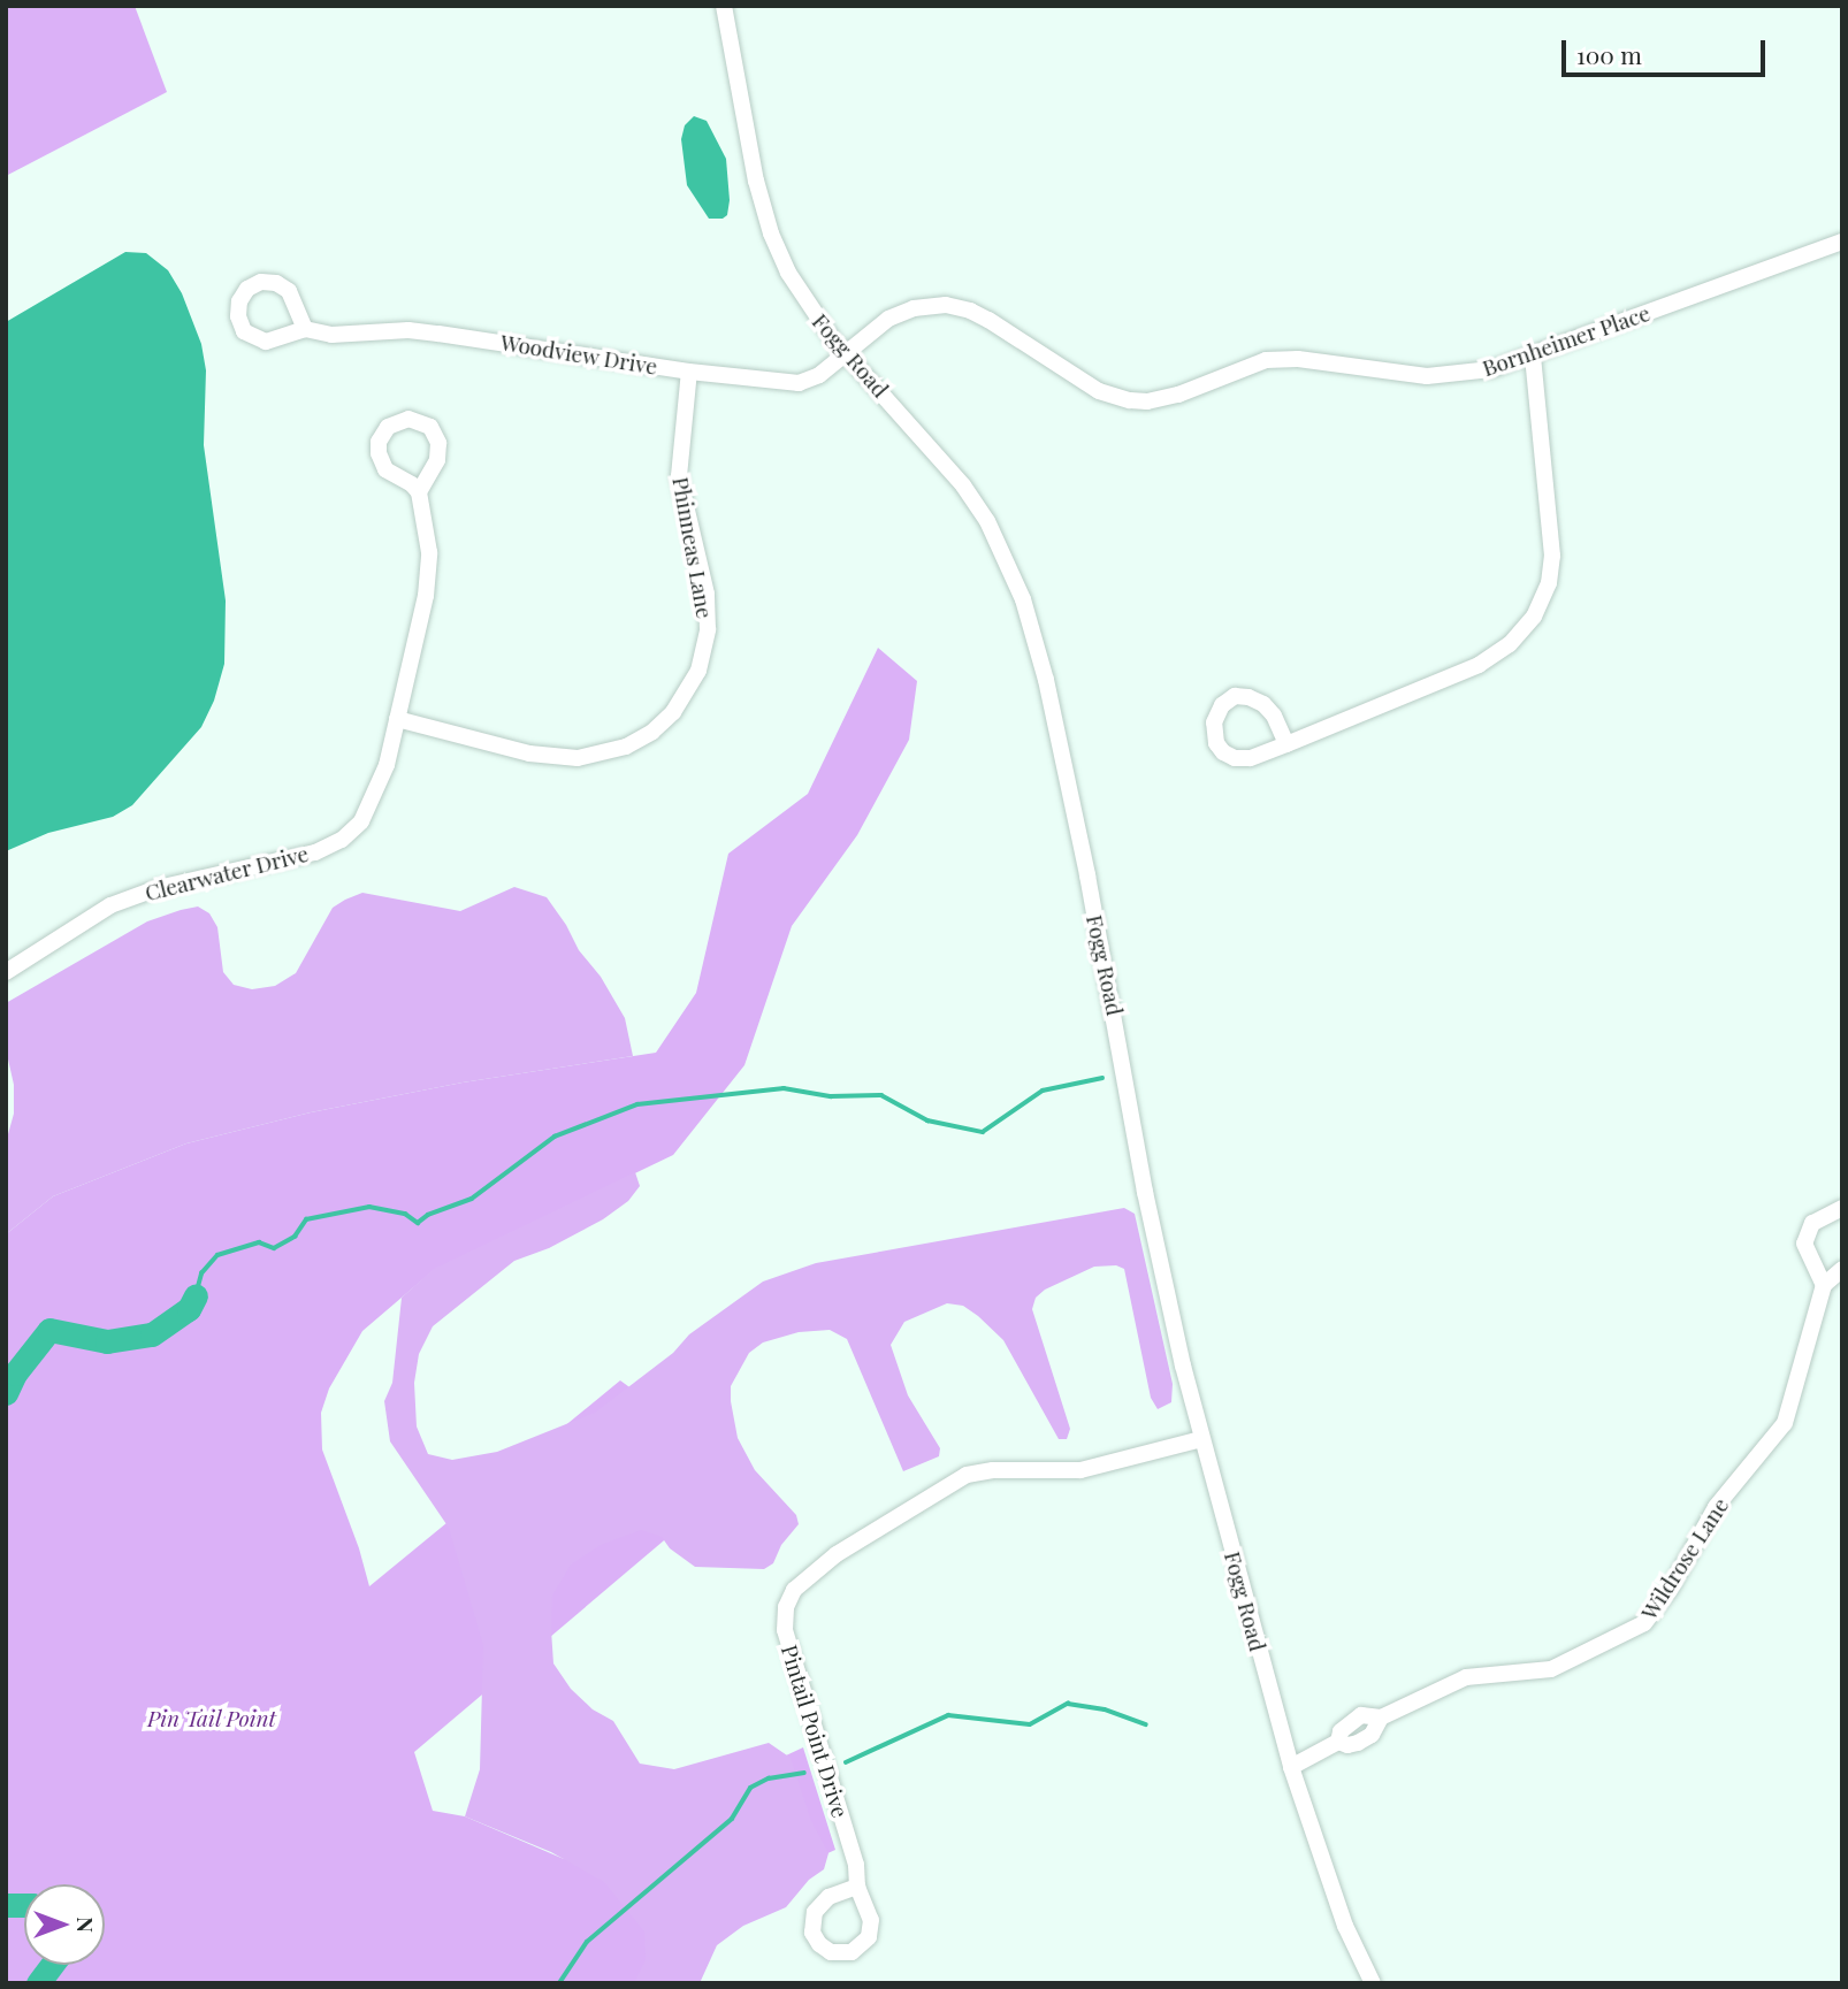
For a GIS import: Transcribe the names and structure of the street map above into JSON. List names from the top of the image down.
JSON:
{
  "streets": {
    "street": [
      "Bornheimer Place",
      "Woodview Drive",
      "Fogg Road",
      "Phinneas Lane",
      "Clearwater Drive",
      "Wildrose Lane",
      "Pintail Point Drive"
    ]
  },
  "crossings": [
    ["Bornheimer Place", "Woodview Drive"],
    ["Bornheimer Place", "Fogg Road"],
    ["Woodview Drive", "Fogg Road"],
    ["Woodview Drive", "Phinneas Lane"],
    ["Fogg Road", "Wildrose Lane"],
    ["Fogg Road", "Pintail Point Drive"],
    ["Phinneas Lane", "Clearwater Drive"]
  ],
  "parks": ["Pin Tail Point"],
  "scale_bar": "100 m",
  "north": "right"
}
